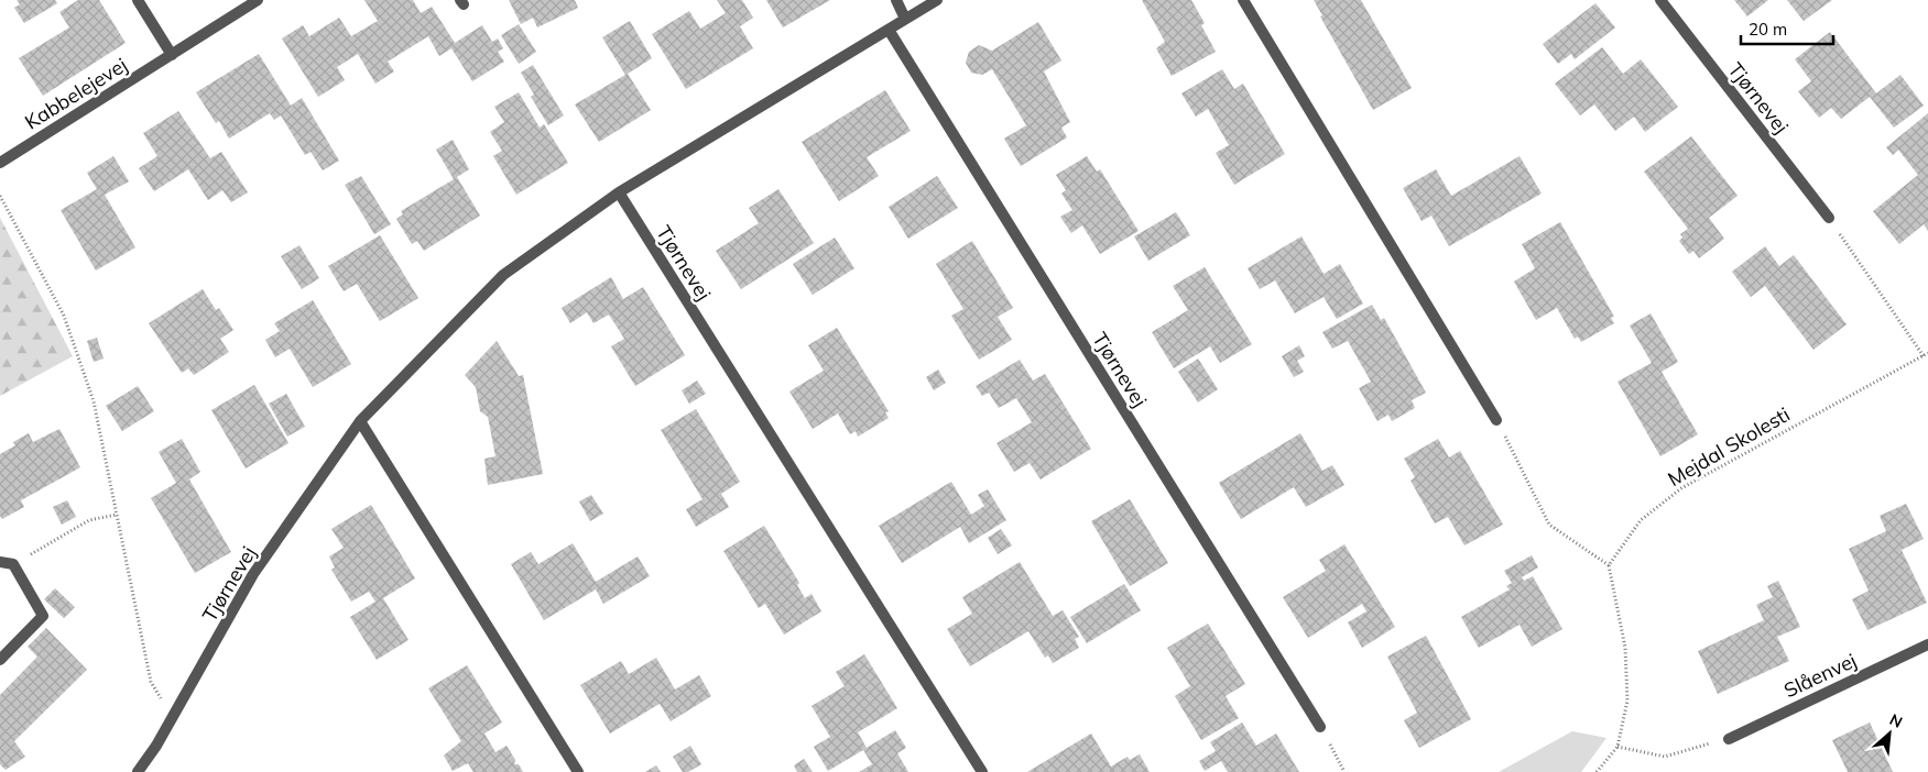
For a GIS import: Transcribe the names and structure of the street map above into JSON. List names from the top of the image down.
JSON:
{
  "streets": {
    "street": ["Kabbelejevej", "Tjørnevej", "Slåenvej"],
    "path": ["Mejdal Skolesti"]
  },
  "scale_bar": "20 m",
  "north": "top right"
}
